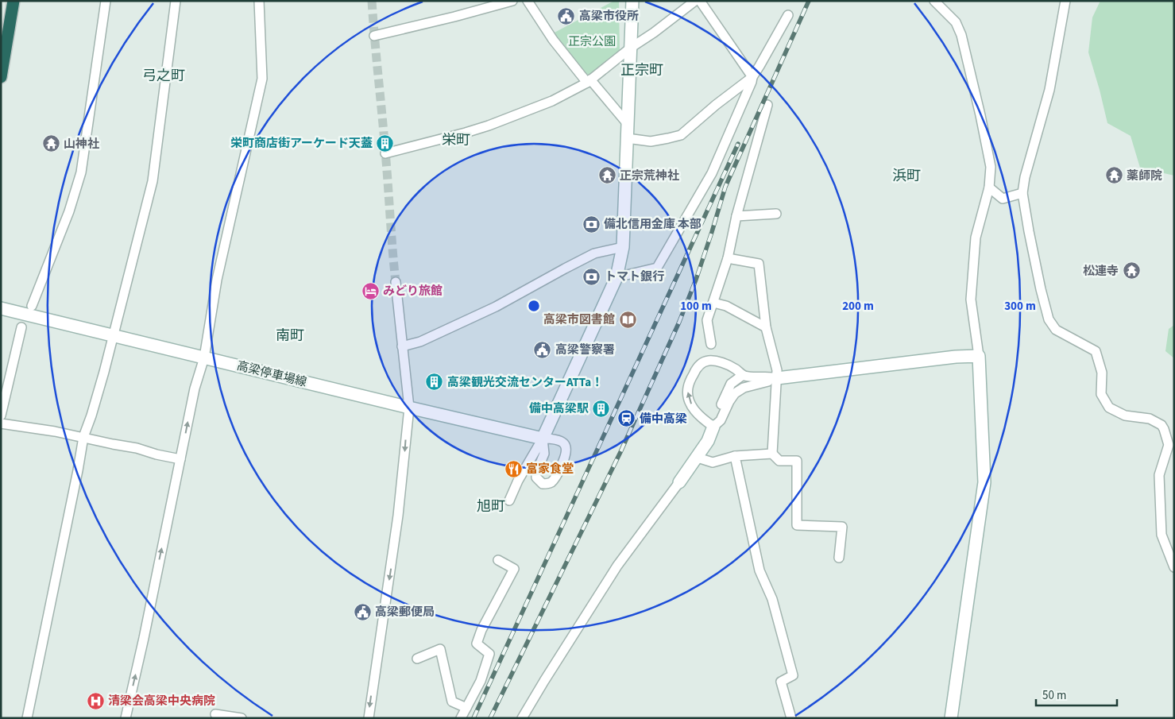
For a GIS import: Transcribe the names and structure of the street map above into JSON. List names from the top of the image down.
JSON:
{
  "streets": {
    "street": ["高梁停車場線"]
  },
  "districts": [
    "正宗町",
    "弓之町",
    "栄町",
    "浜町",
    "南町",
    "旭町"
  ],
  "parks": ["正宗公園"],
  "places": {
    "public building": ["高梁市役所", "高梁警察署", "高梁郵便局"],
    "building": ["栄町商店街アーケード天蓋", "高梁観光交流センターATTa！", "備中高梁駅"],
    "temple": [
      "山神社",
      "正宗荒神社",
      "薬師院",
      "松連寺"
    ],
    "bank": ["備北信用金庫 本部", "トマト銀行"],
    "hotel": ["みどり旅館"],
    "library": ["高梁市図書館"],
    "station": ["備中高梁"],
    "restaurant": ["富家食堂"],
    "hospital": ["清梁会高梁中央病院"]
  },
  "scale_bar": "50 m",
  "rings": ["100 m", "200 m", "300 m"]
}
